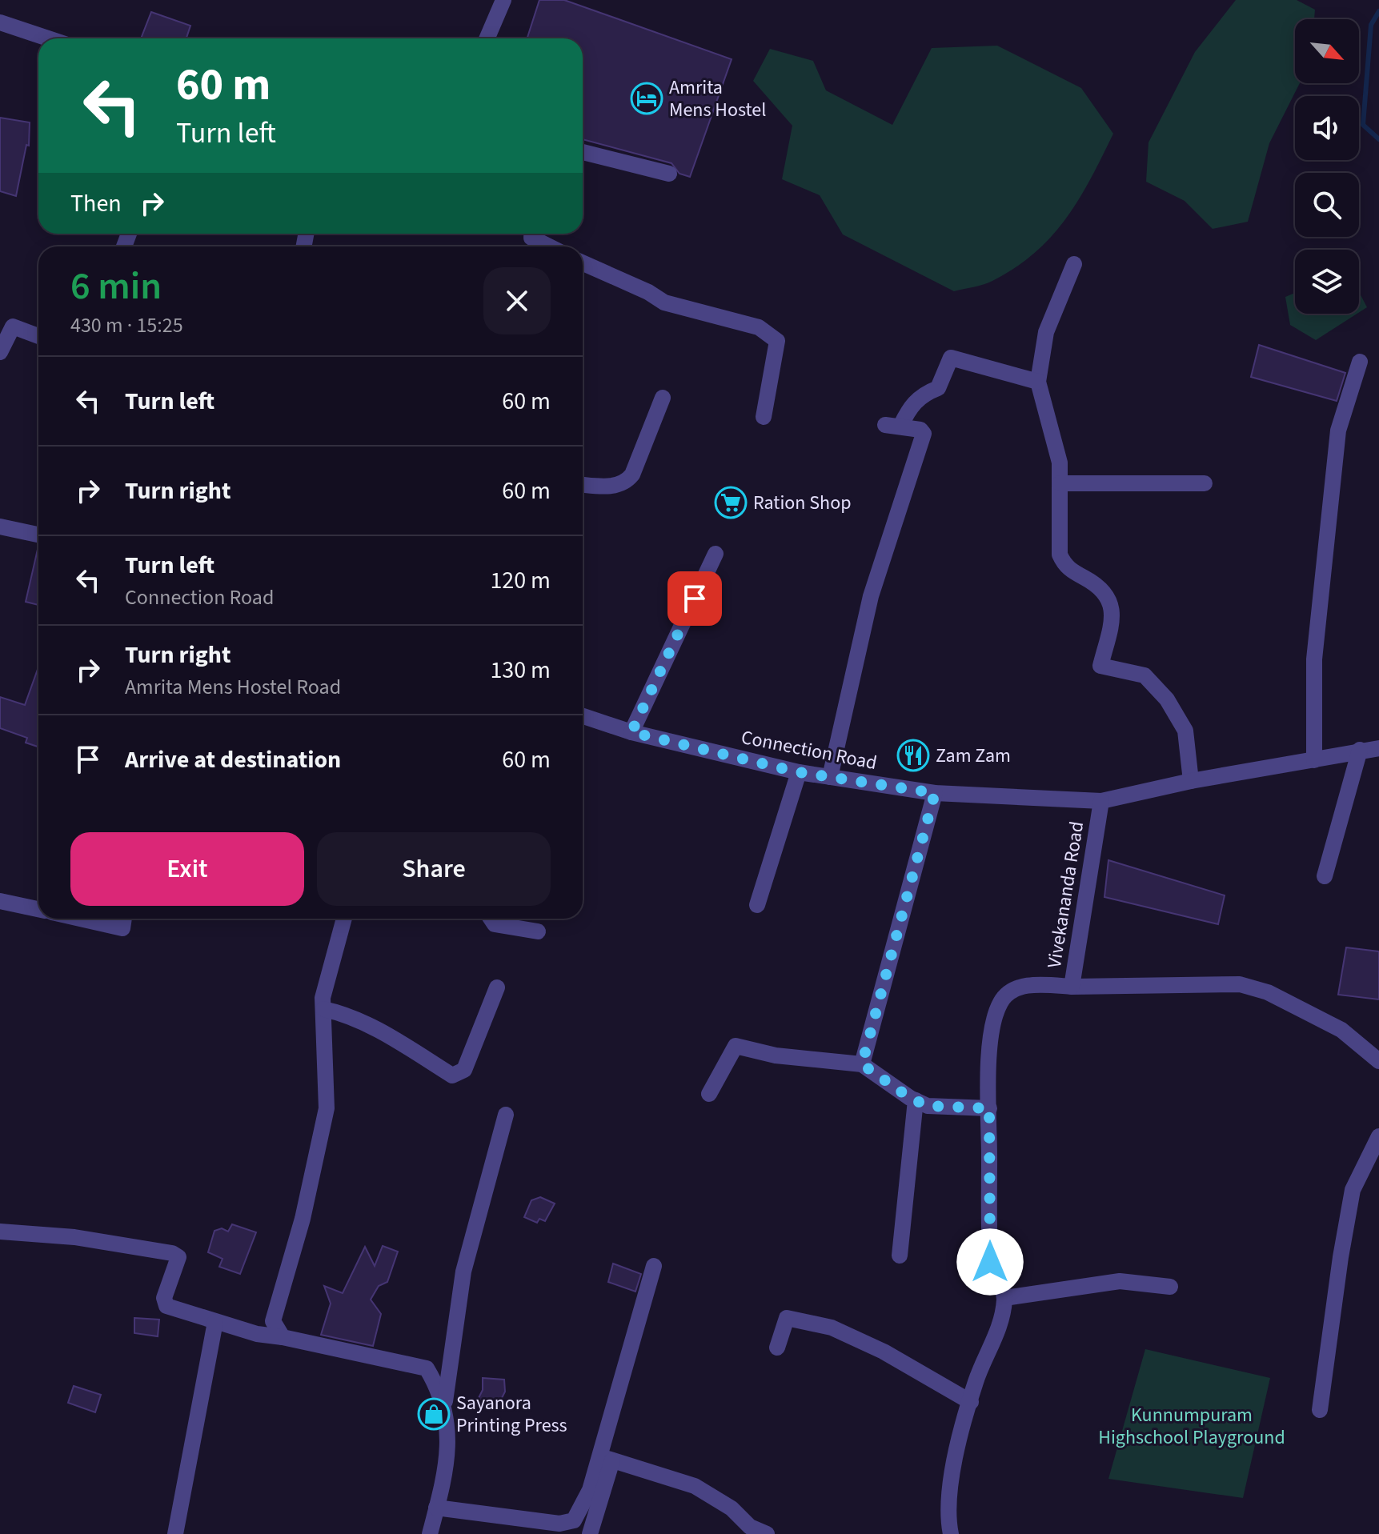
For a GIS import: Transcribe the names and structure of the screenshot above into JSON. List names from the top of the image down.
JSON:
{
  "streets": {
    "street": ["Connection Road", "Vivekananda Road"]
  },
  "crossings": [
    ["Connection Road", "Vivekananda Road"]
  ],
  "parks": ["Kunnumpuram Highschool Playground"],
  "places": {
    "hotel": ["Amrita Mens Hostel"],
    "supermarket": ["Ration Shop"],
    "restaurant": ["Zam Zam"],
    "shop": ["Sayanora Printing Press"]
  },
  "north": "bottom right",
  "page": {
    "turn": ["60 m", "Turn left"],
    "then": "Then",
    "heading": ["6 min", "430 m · 15:25"],
    "list": [
      {
        "name": "Turn left",
        "value": "60 m"
      },
      {
        "name": "Turn right",
        "value": "60 m"
      },
      {
        "name": "Turn left",
        "note": "Connection Road",
        "value": "120 m"
      },
      {
        "name": "Turn right",
        "note": "Amrita Mens Hostel Road",
        "value": "130 m"
      },
      {
        "name": "Arrive at destination",
        "value": "60 m"
      }
    ],
    "buttons": ["Exit", "Share"]
  }
}
